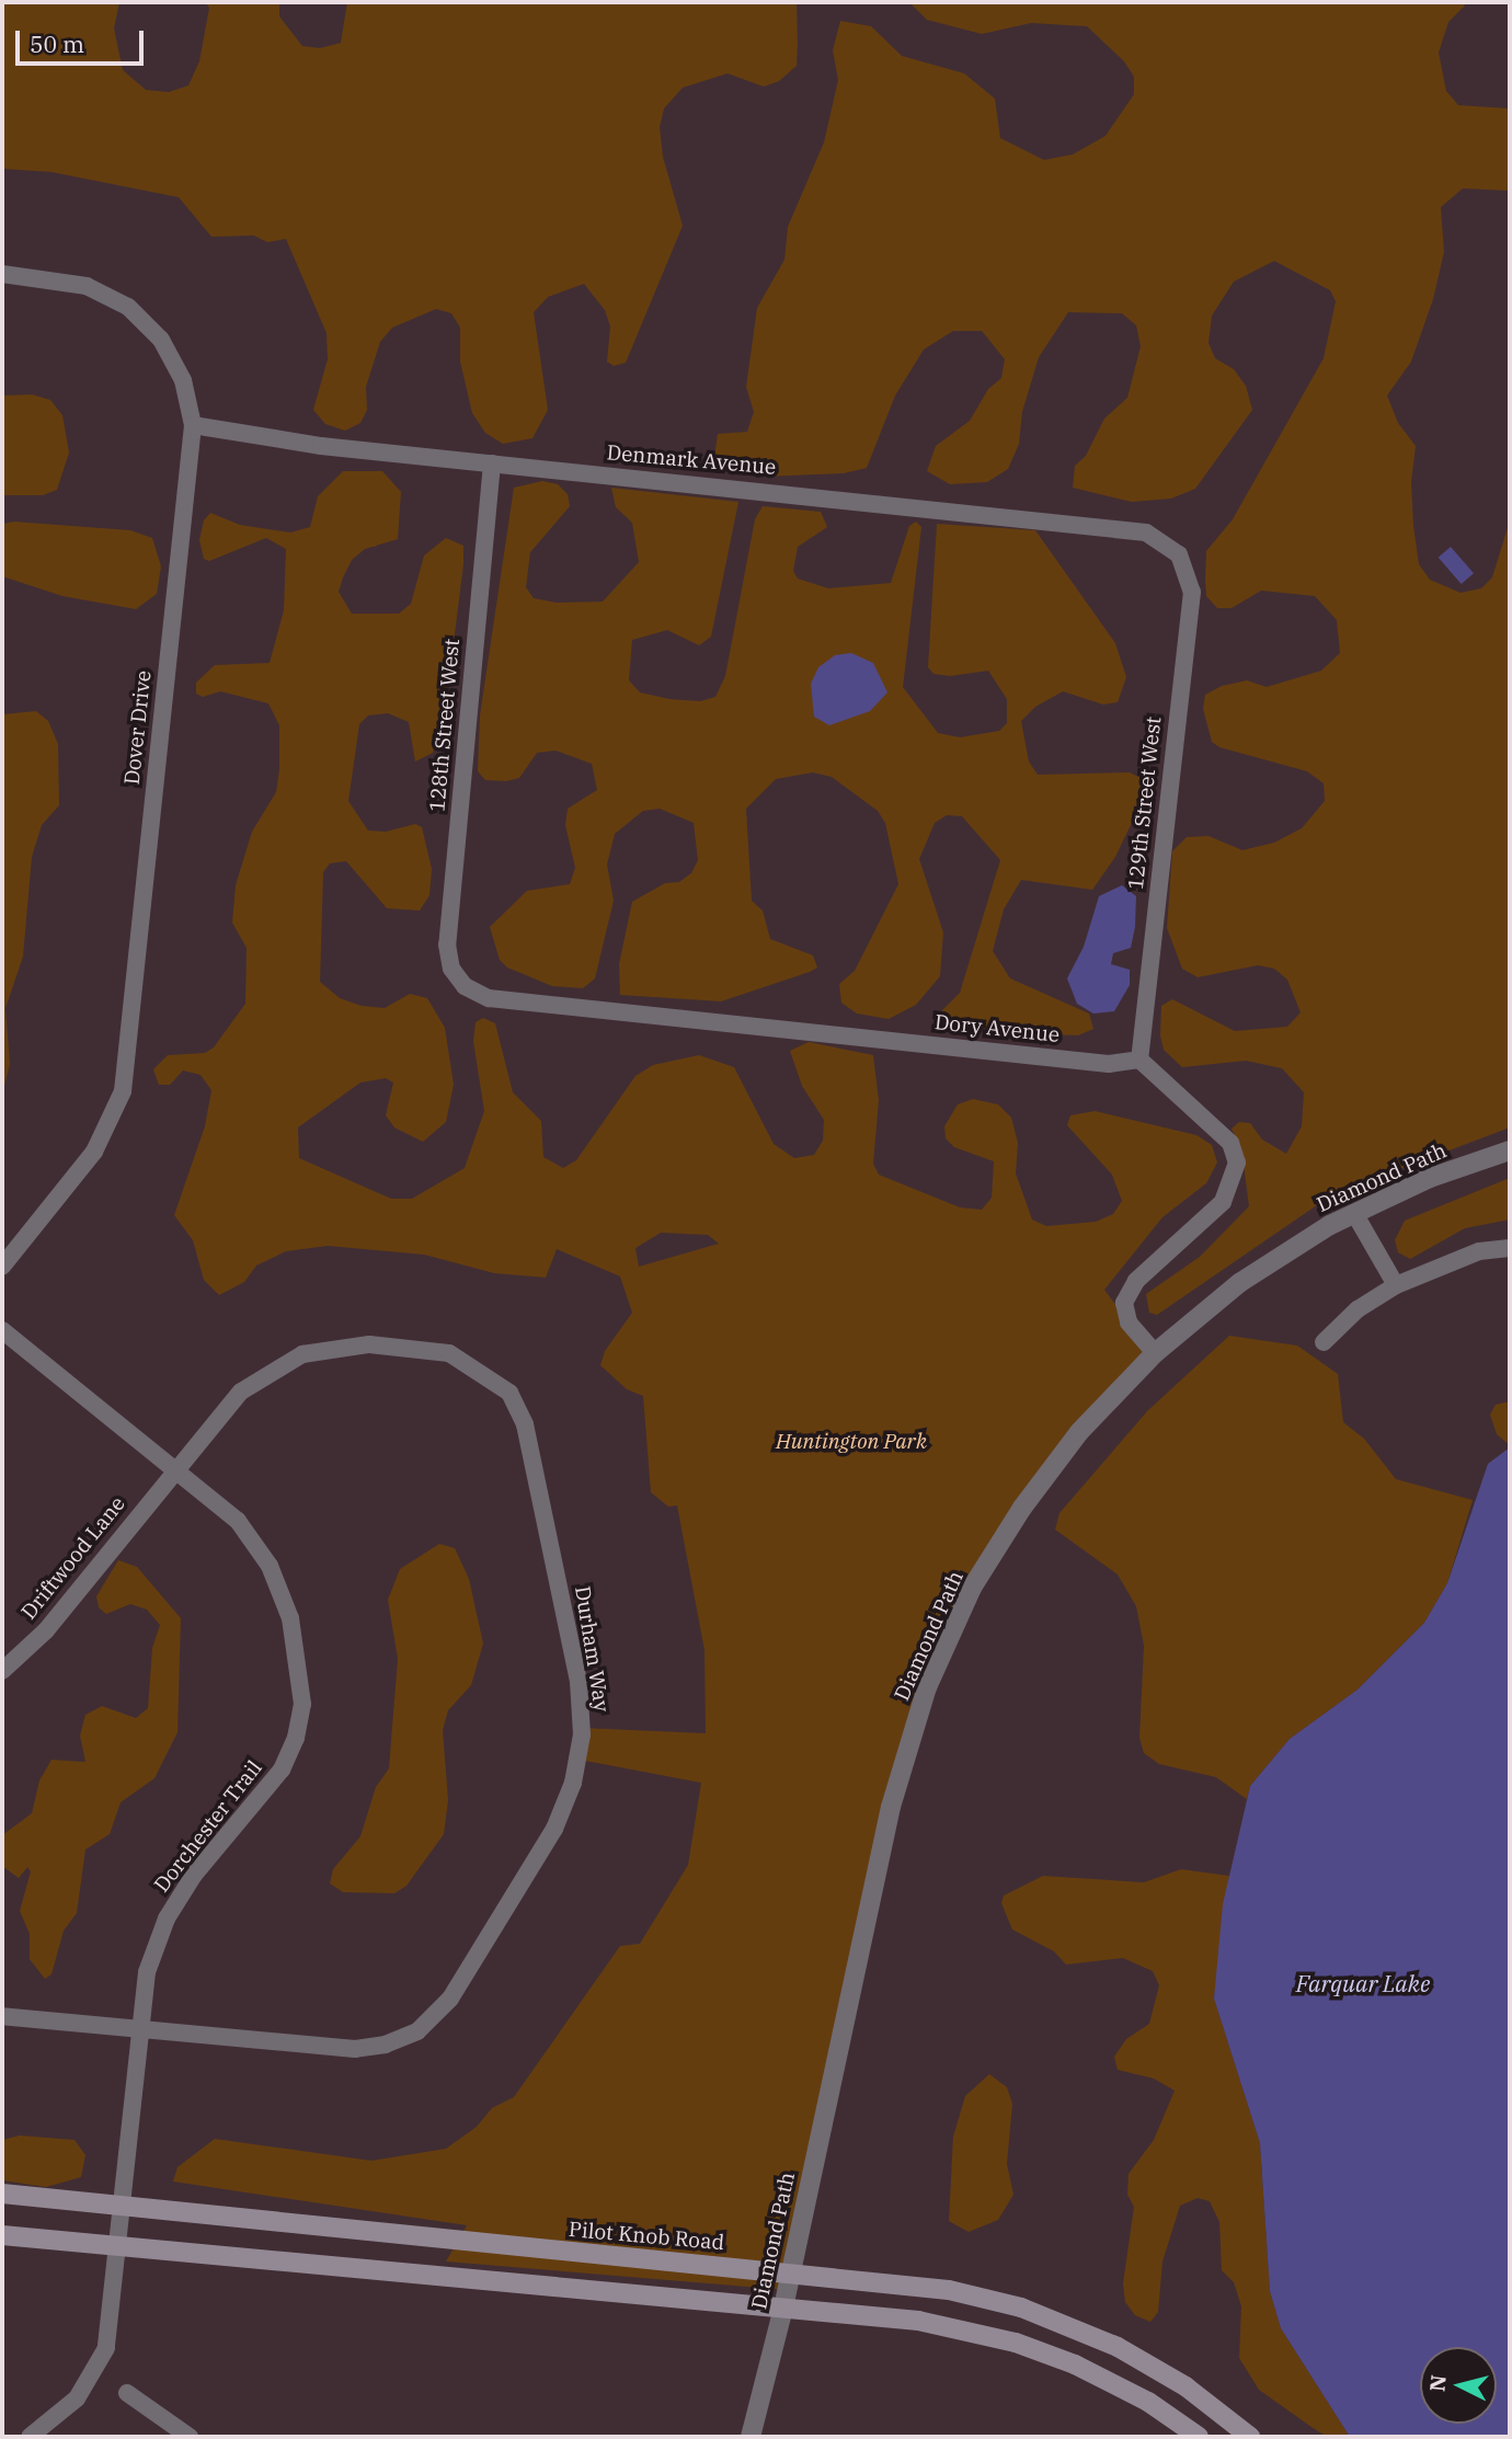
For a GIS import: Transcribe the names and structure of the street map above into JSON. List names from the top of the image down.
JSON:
{
  "streets": {
    "main road": ["Pilot Knob Road"],
    "street": [
      "Denmark Avenue",
      "128th Street West",
      "Dover Drive",
      "129th Street West",
      "Dory Avenue",
      "Diamond Path",
      "Driftwood Lane",
      "Durham Way",
      "Dorchester Trail"
    ]
  },
  "crossings": [
    ["Denmark Avenue", "128th Street West"],
    ["Denmark Avenue", "Dover Drive"],
    ["Denmark Avenue", "129th Street West"],
    ["128th Street West", "Dory Avenue"],
    ["129th Street West", "Dory Avenue"],
    ["Diamond Path", "Pilot Knob Road"],
    ["Driftwood Lane", "Durham Way"],
    ["Driftwood Lane", "Dorchester Trail"],
    ["Durham Way", "Dorchester Trail"],
    ["Dorchester Trail", "Pilot Knob Road"]
  ],
  "water": ["Farquar Lake"],
  "parks": ["Huntington Park"],
  "scale_bar": "50 m",
  "north": "left"
}
